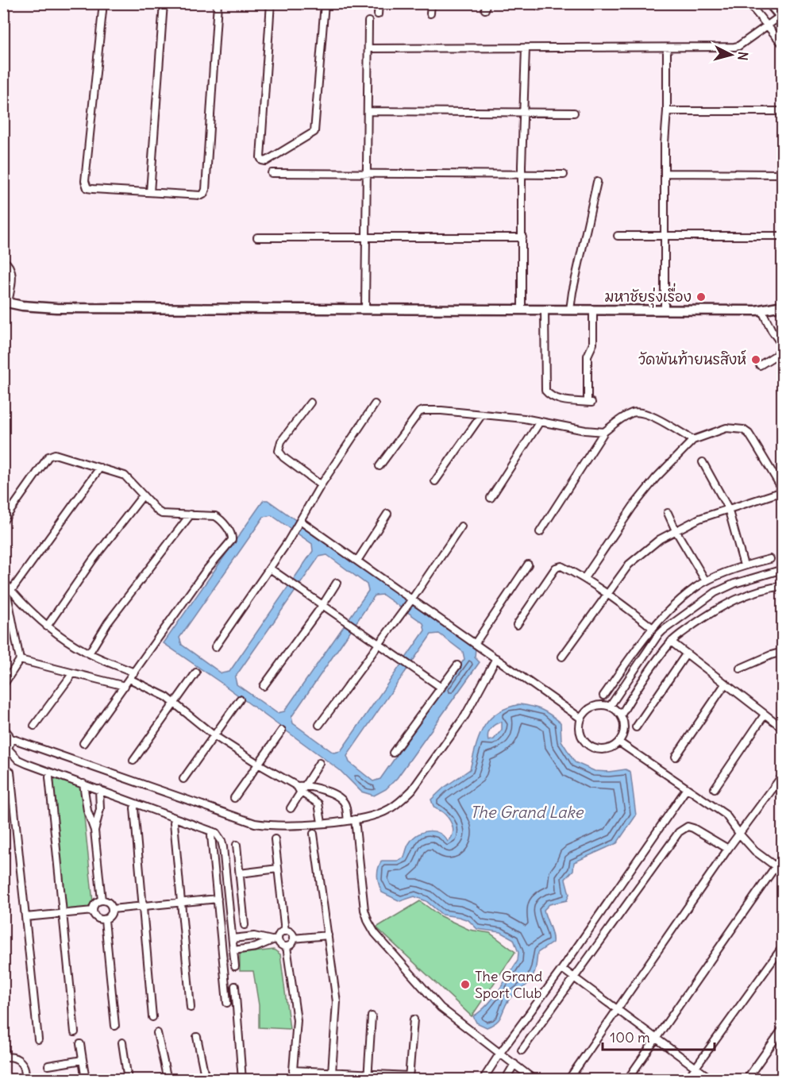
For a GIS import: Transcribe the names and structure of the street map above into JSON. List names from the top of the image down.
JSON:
{
  "water": ["The Grand Lake"],
  "places": ["มหาชัยรุ่งเรื่อง", "วัดพันท้ายนรสิงห์", "The Grand Sport Club"],
  "scale_bar": "100 m",
  "north": "right"
}
